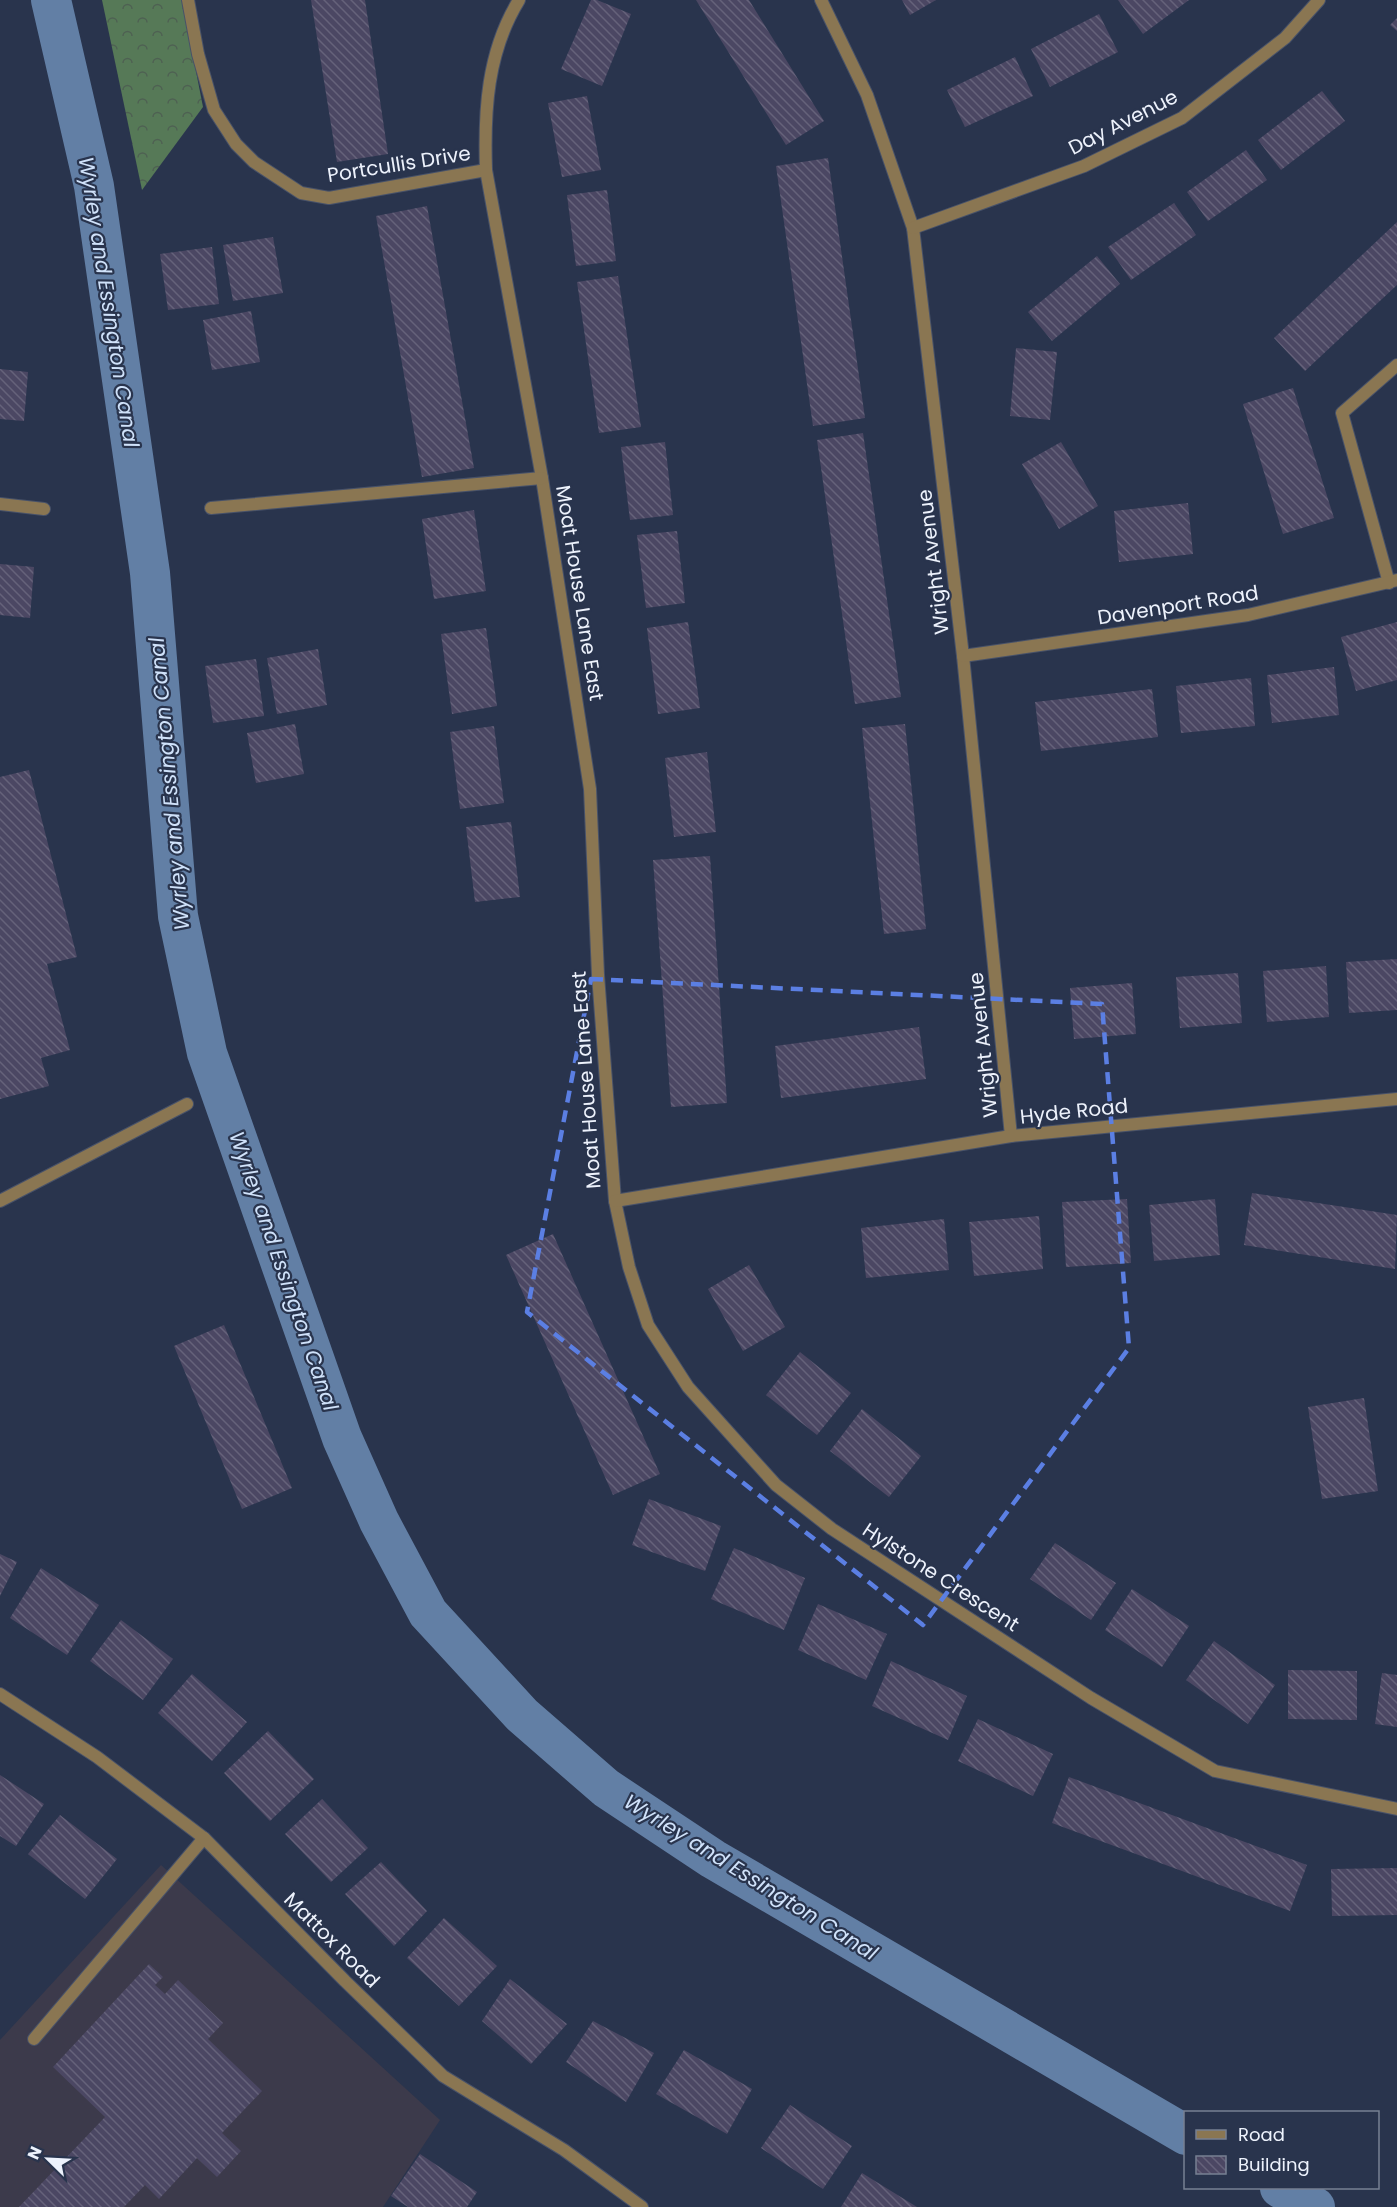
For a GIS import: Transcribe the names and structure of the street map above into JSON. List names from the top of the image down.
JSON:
{
  "streets": {
    "street": [
      "Day Avenue",
      "Portcullis Drive",
      "Wright Avenue",
      "Moat House Lane East",
      "Davenport Road",
      "Hyde Road",
      "Hylstone Crescent",
      "Mattox Road"
    ]
  },
  "crossings": [
    ["Day Avenue", "Wright Avenue"],
    ["Portcullis Drive", "Moat House Lane East"],
    ["Wright Avenue", "Davenport Road"],
    ["Wright Avenue", "Hyde Road"],
    ["Moat House Lane East", "Hyde Road"],
    ["Moat House Lane East", "Hylstone Crescent"],
    ["Hyde Road", "Hylstone Crescent"]
  ],
  "water": ["Wyrley and Essington Canal"],
  "legend": ["Road", "Building"],
  "north": "top left"
}
